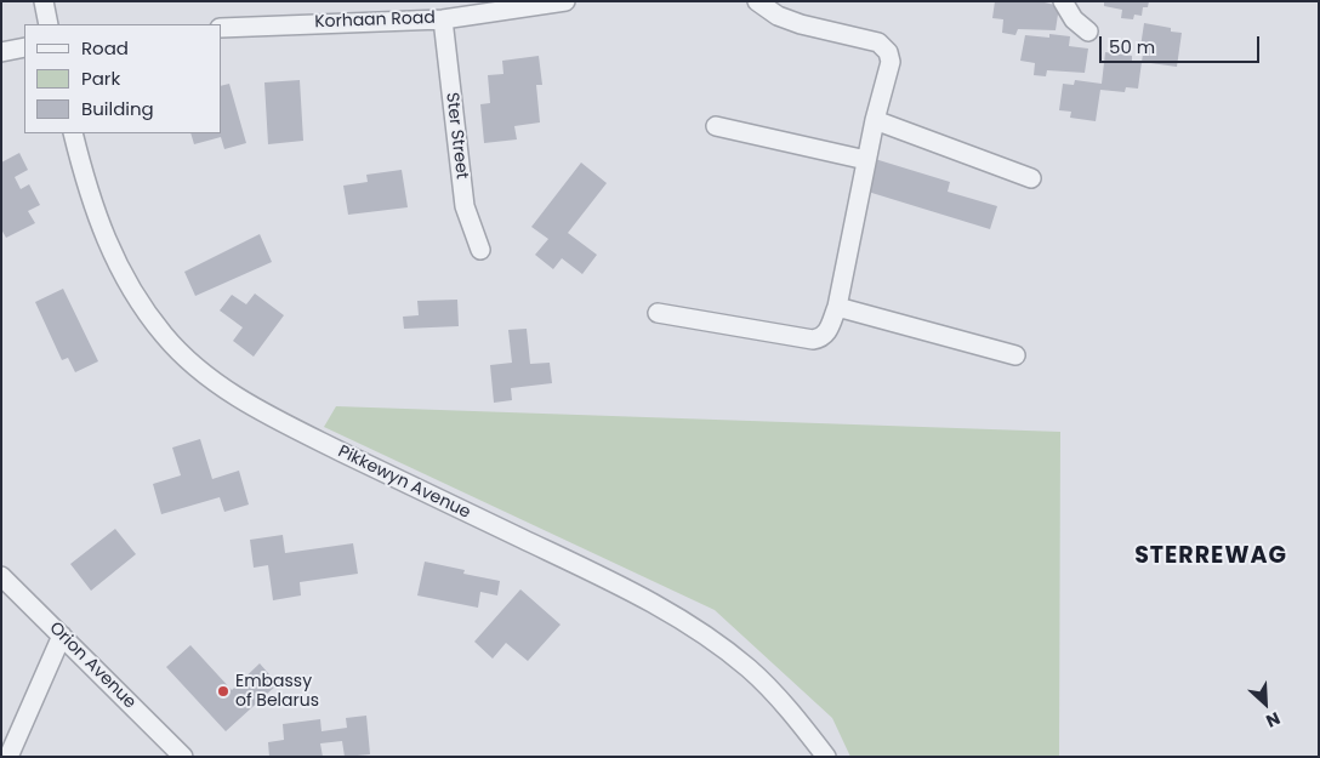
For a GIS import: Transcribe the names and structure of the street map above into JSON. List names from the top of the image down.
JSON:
{
  "streets": {
    "street": [
      "Korhaan Road",
      "Ster Street",
      "Pikkewyn Avenue",
      "Orion Avenue"
    ]
  },
  "crossings": [
    ["Korhaan Road", "Ster Street"]
  ],
  "districts": ["STERREWAG"],
  "places": ["Embassy of Belarus"],
  "legend": ["Road", "Park", "Building"],
  "scale_bar": "50 m",
  "north": "bottom right"
}
